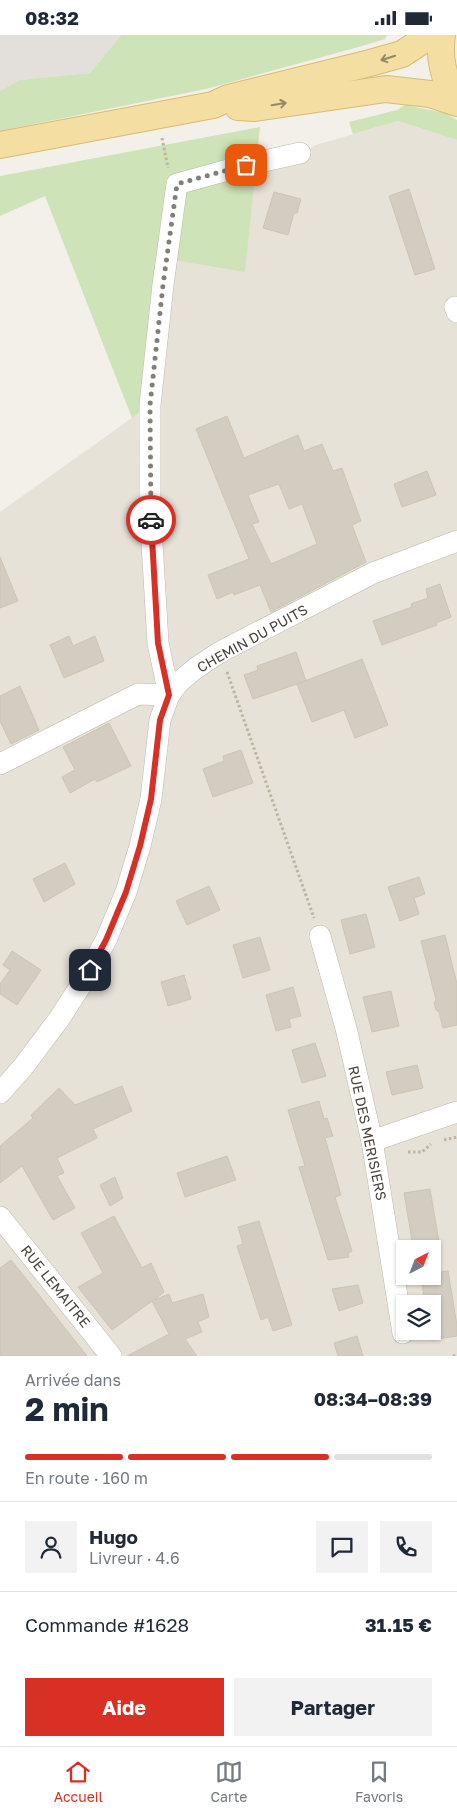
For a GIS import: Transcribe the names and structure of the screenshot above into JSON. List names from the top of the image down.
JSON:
{
  "streets": {
    "street": ["CHEMIN DU PUITS", "RUE DES MERISIERS", "RUE LEMAITRE"]
  },
  "north": "top right",
  "page": {
    "status": "08:32",
    "heading": ["2 min", "Arrivée dans", "08:34–08:39"],
    "panel": [
      "Hugo",
      "Livreur · 4.6",
      "Commande #1628",
      "31.15 €"
    ],
    "bar": "En route · 160 m",
    "buttons": ["Aide", "Partager"],
    "tabs": ["Accueil", "Carte", "Favoris"]
  }
}
